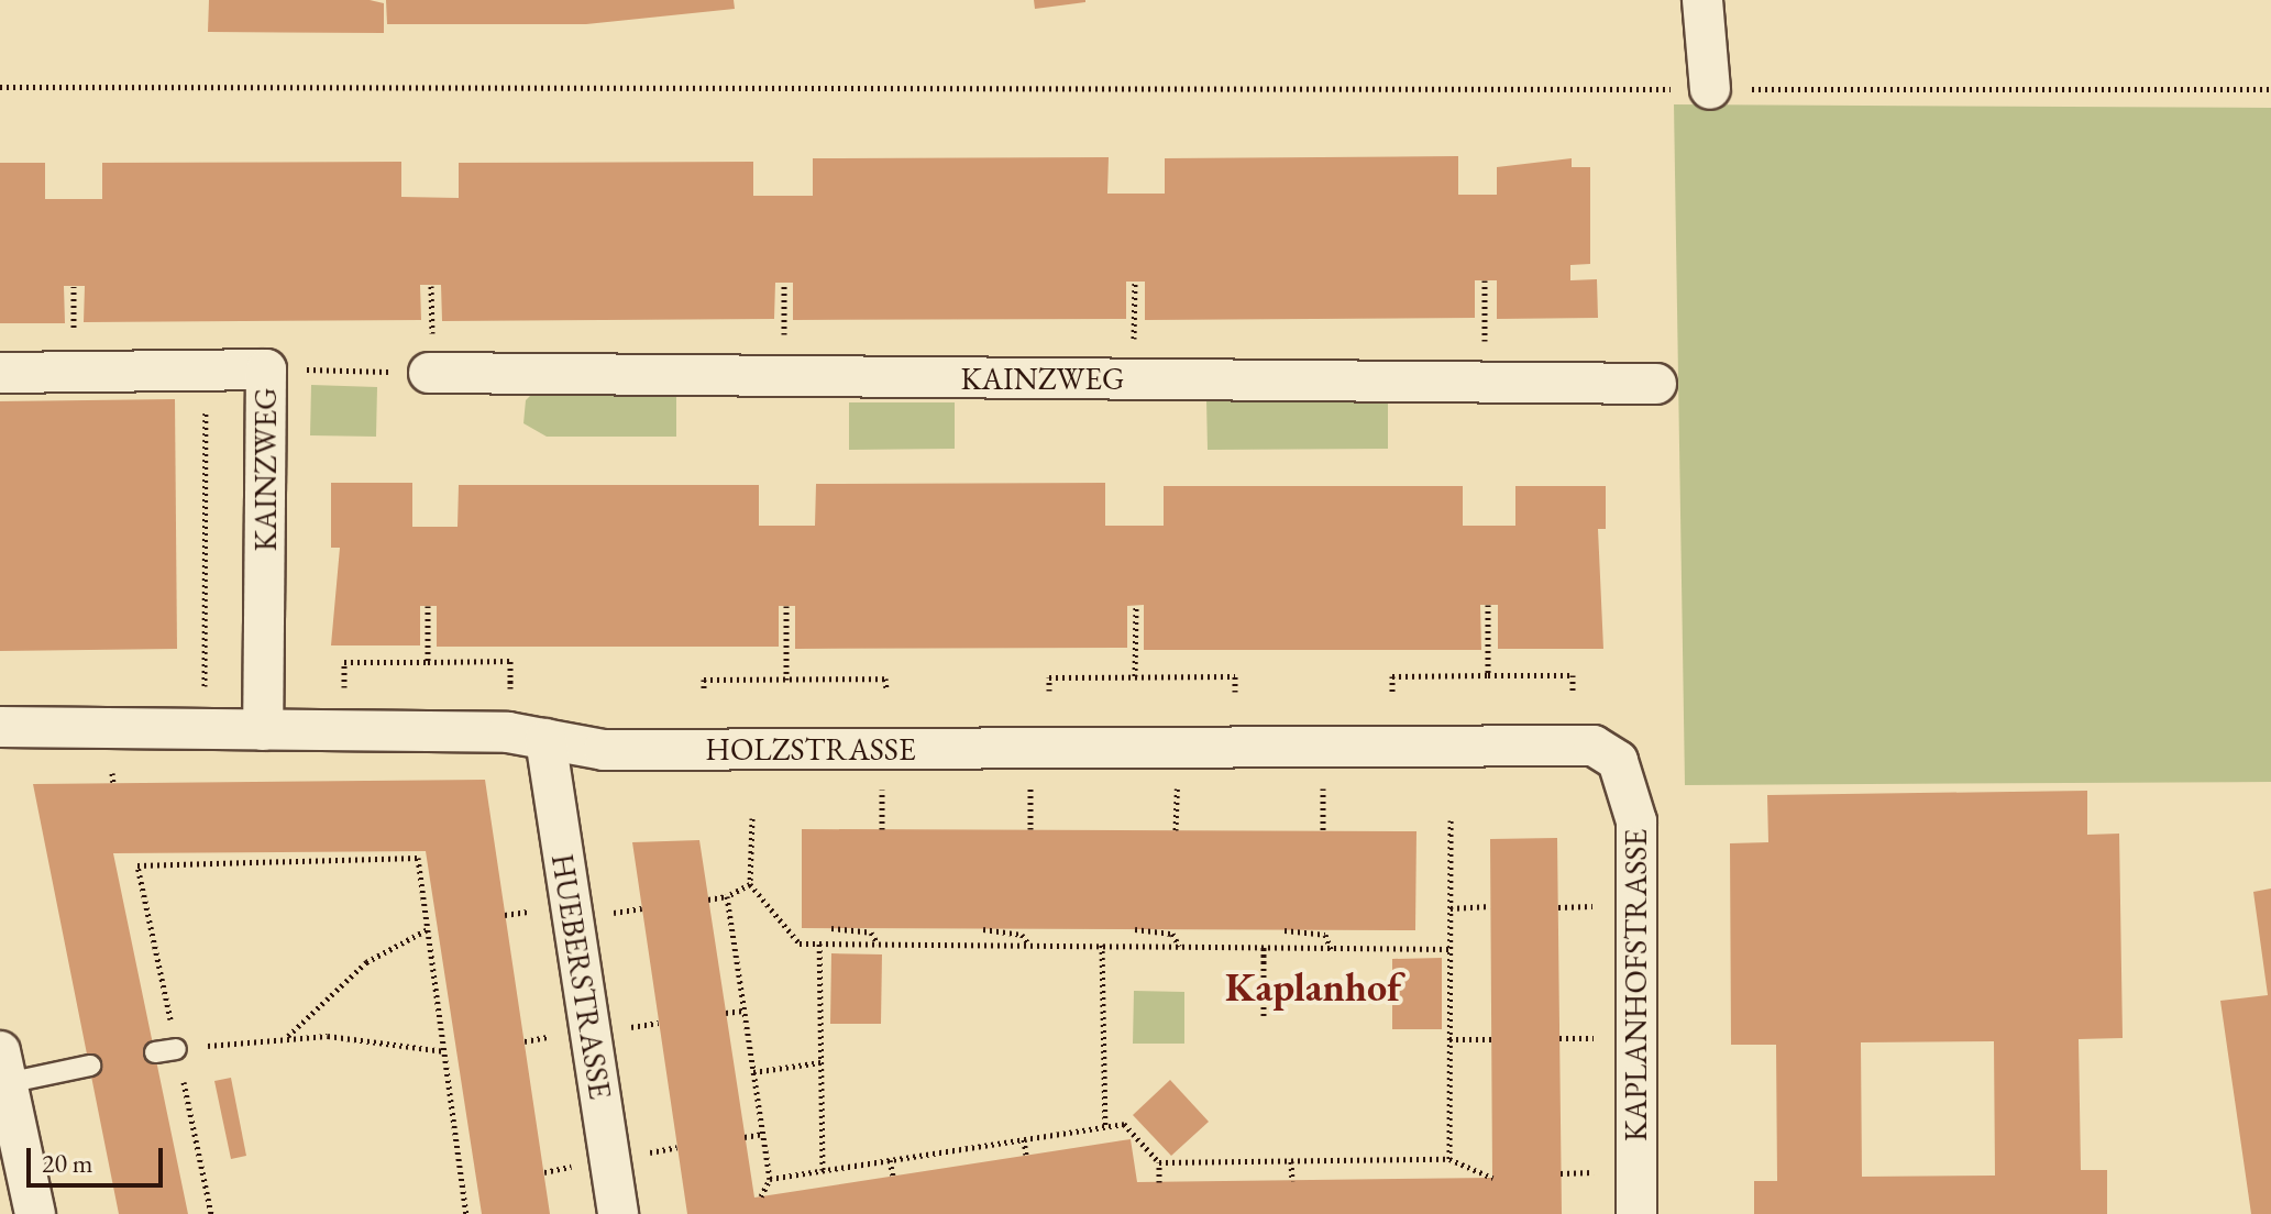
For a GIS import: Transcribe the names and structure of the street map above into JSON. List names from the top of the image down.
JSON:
{
  "streets": {
    "street": [
      "KAINZWEG",
      "HOLZSTRASSE",
      "HUEBERSTRASSE",
      "KAPLANHOFSTRASSE"
    ]
  },
  "crossings": [
    ["KAINZWEG", "HOLZSTRASSE"],
    ["HOLZSTRASSE", "HUEBERSTRASSE"],
    ["HOLZSTRASSE", "KAPLANHOFSTRASSE"]
  ],
  "districts": ["Kaplanhof"],
  "scale_bar": "20 m"
}
